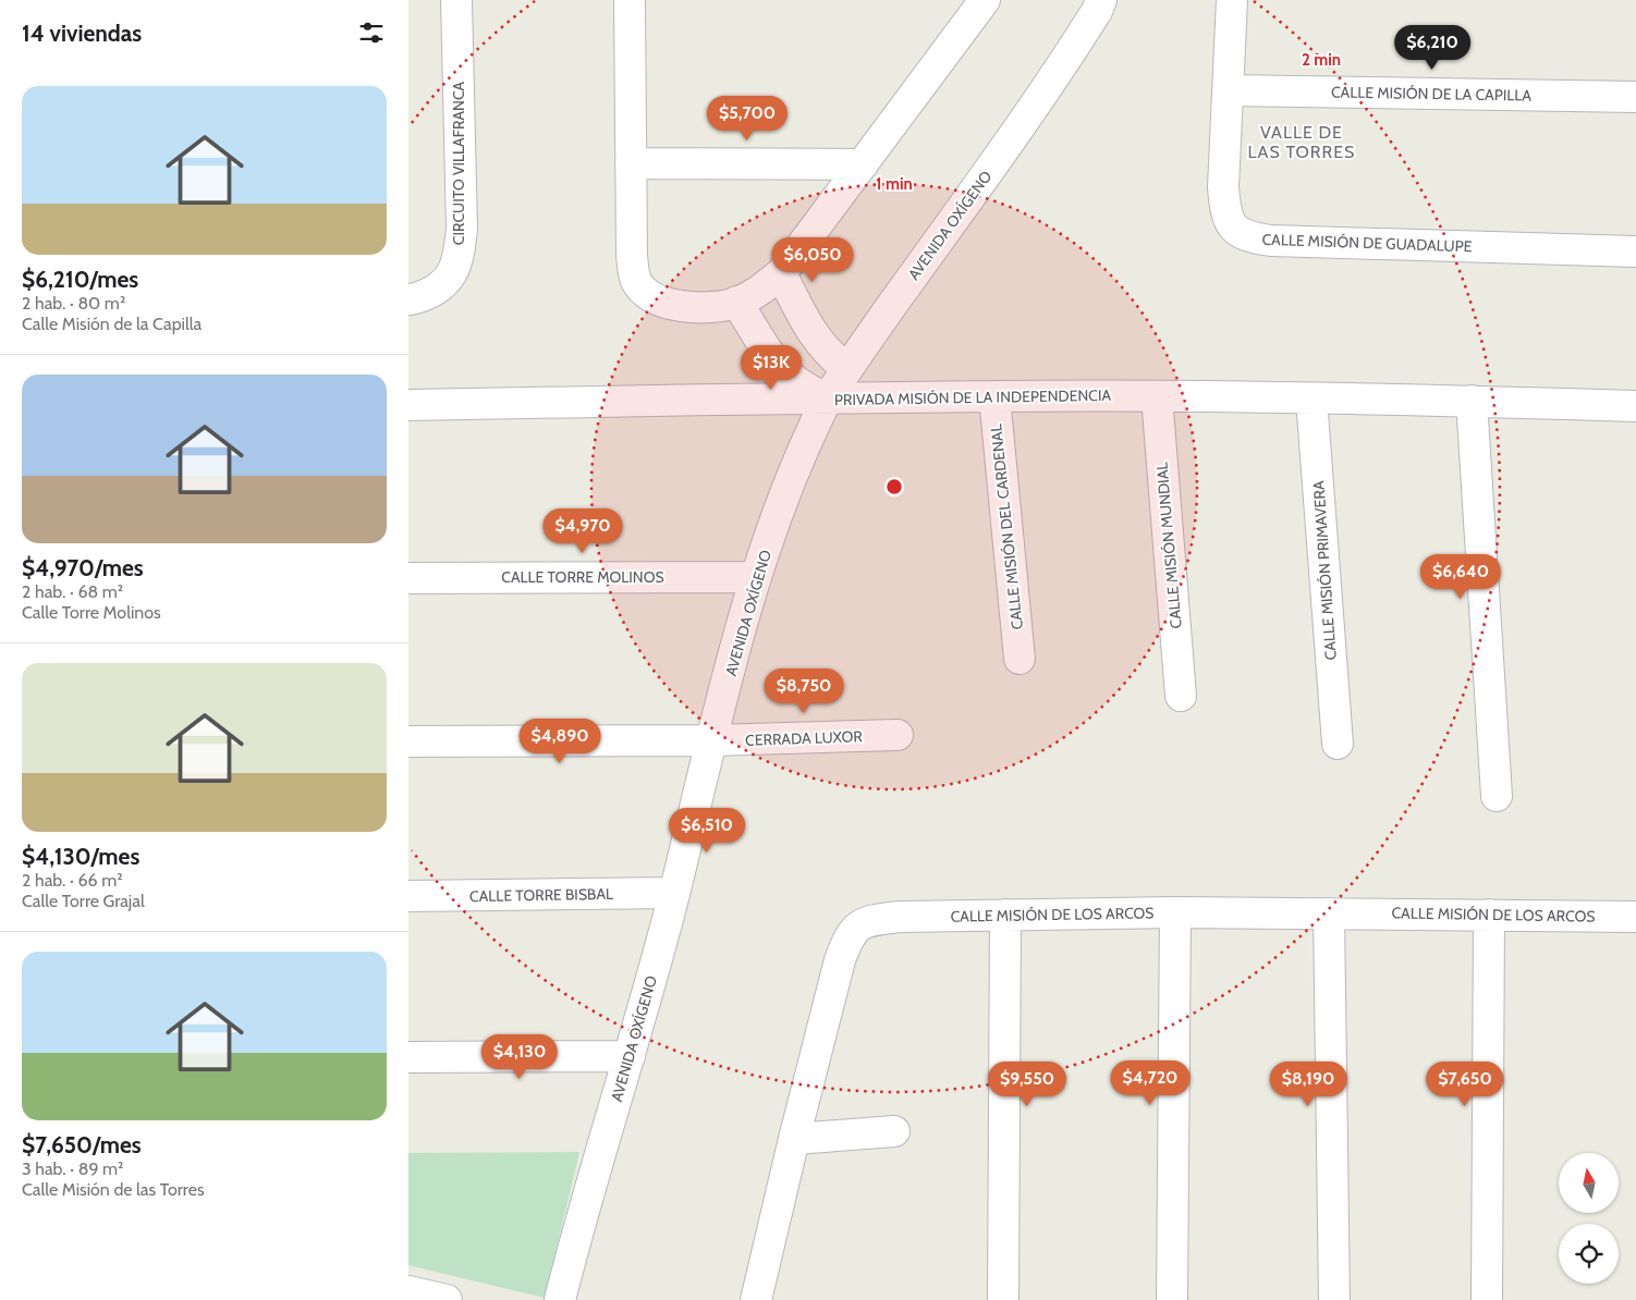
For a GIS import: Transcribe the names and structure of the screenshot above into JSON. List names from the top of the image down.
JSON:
{
  "streets": {
    "street": [
      "CALLE MISIÓN DE LA CAPILLA",
      "CIRCUITO VILLAFRANCA",
      "AVENIDA OXÍGENO",
      "CALLE MISIÓN DE GUADALUPE",
      "PRIVADA MISIÓN DE LA INDEPENDENCIA",
      "CALLE MISIÓN DEL CARDENAL",
      "CALLE MISIÓN MUNDIAL",
      "CALLE MISIÓN PRIMAVERA",
      "CALLE TORRE MOLINOS",
      "CERRADA LUXOR",
      "CALLE TORRE BISBAL",
      "CALLE MISIÓN DE LOS ARCOS"
    ]
  },
  "crossings": [
    ["CALLE MISIÓN DE LA CAPILLA", "CALLE MISIÓN DE GUADALUPE"],
    ["AVENIDA OXÍGENO", "PRIVADA MISIÓN DE LA INDEPENDENCIA"],
    ["AVENIDA OXÍGENO", "CALLE TORRE MOLINOS"],
    ["AVENIDA OXÍGENO", "CERRADA LUXOR"],
    ["AVENIDA OXÍGENO", "CALLE TORRE BISBAL"],
    ["PRIVADA MISIÓN DE LA INDEPENDENCIA", "CALLE MISIÓN DEL CARDENAL"],
    ["PRIVADA MISIÓN DE LA INDEPENDENCIA", "CALLE MISIÓN MUNDIAL"],
    ["PRIVADA MISIÓN DE LA INDEPENDENCIA", "CALLE MISIÓN PRIMAVERA"]
  ],
  "districts": ["VALLE DE LAS TORRES"],
  "north": "top",
  "page": {
    "heading": "14 viviendas",
    "price": [
      "$6,210",
      "$5,700",
      "$6,050",
      "$13K",
      "$4,970",
      "$6,640",
      "$8,750",
      "$4,890",
      "$6,510",
      "$4,130",
      "$4,720",
      "$9,550",
      "$8,190",
      "$7,650"
    ],
    "list": [
      {
        "name": "$6,210/mes",
        "note": "2 hab. · 80 m² · Calle Misión de la Capilla"
      },
      {
        "name": "$4,970/mes",
        "note": "2 hab. · 68 m² · Calle Torre Molinos"
      },
      {
        "name": "$4,130/mes",
        "note": "2 hab. · 66 m² · Calle Torre Grajal"
      },
      {
        "name": "$7,650/mes",
        "note": "3 hab. · 89 m² · Calle Misión de las Torres"
      }
    ]
  },
  "rings": ["2 min", "1 min"]
}
